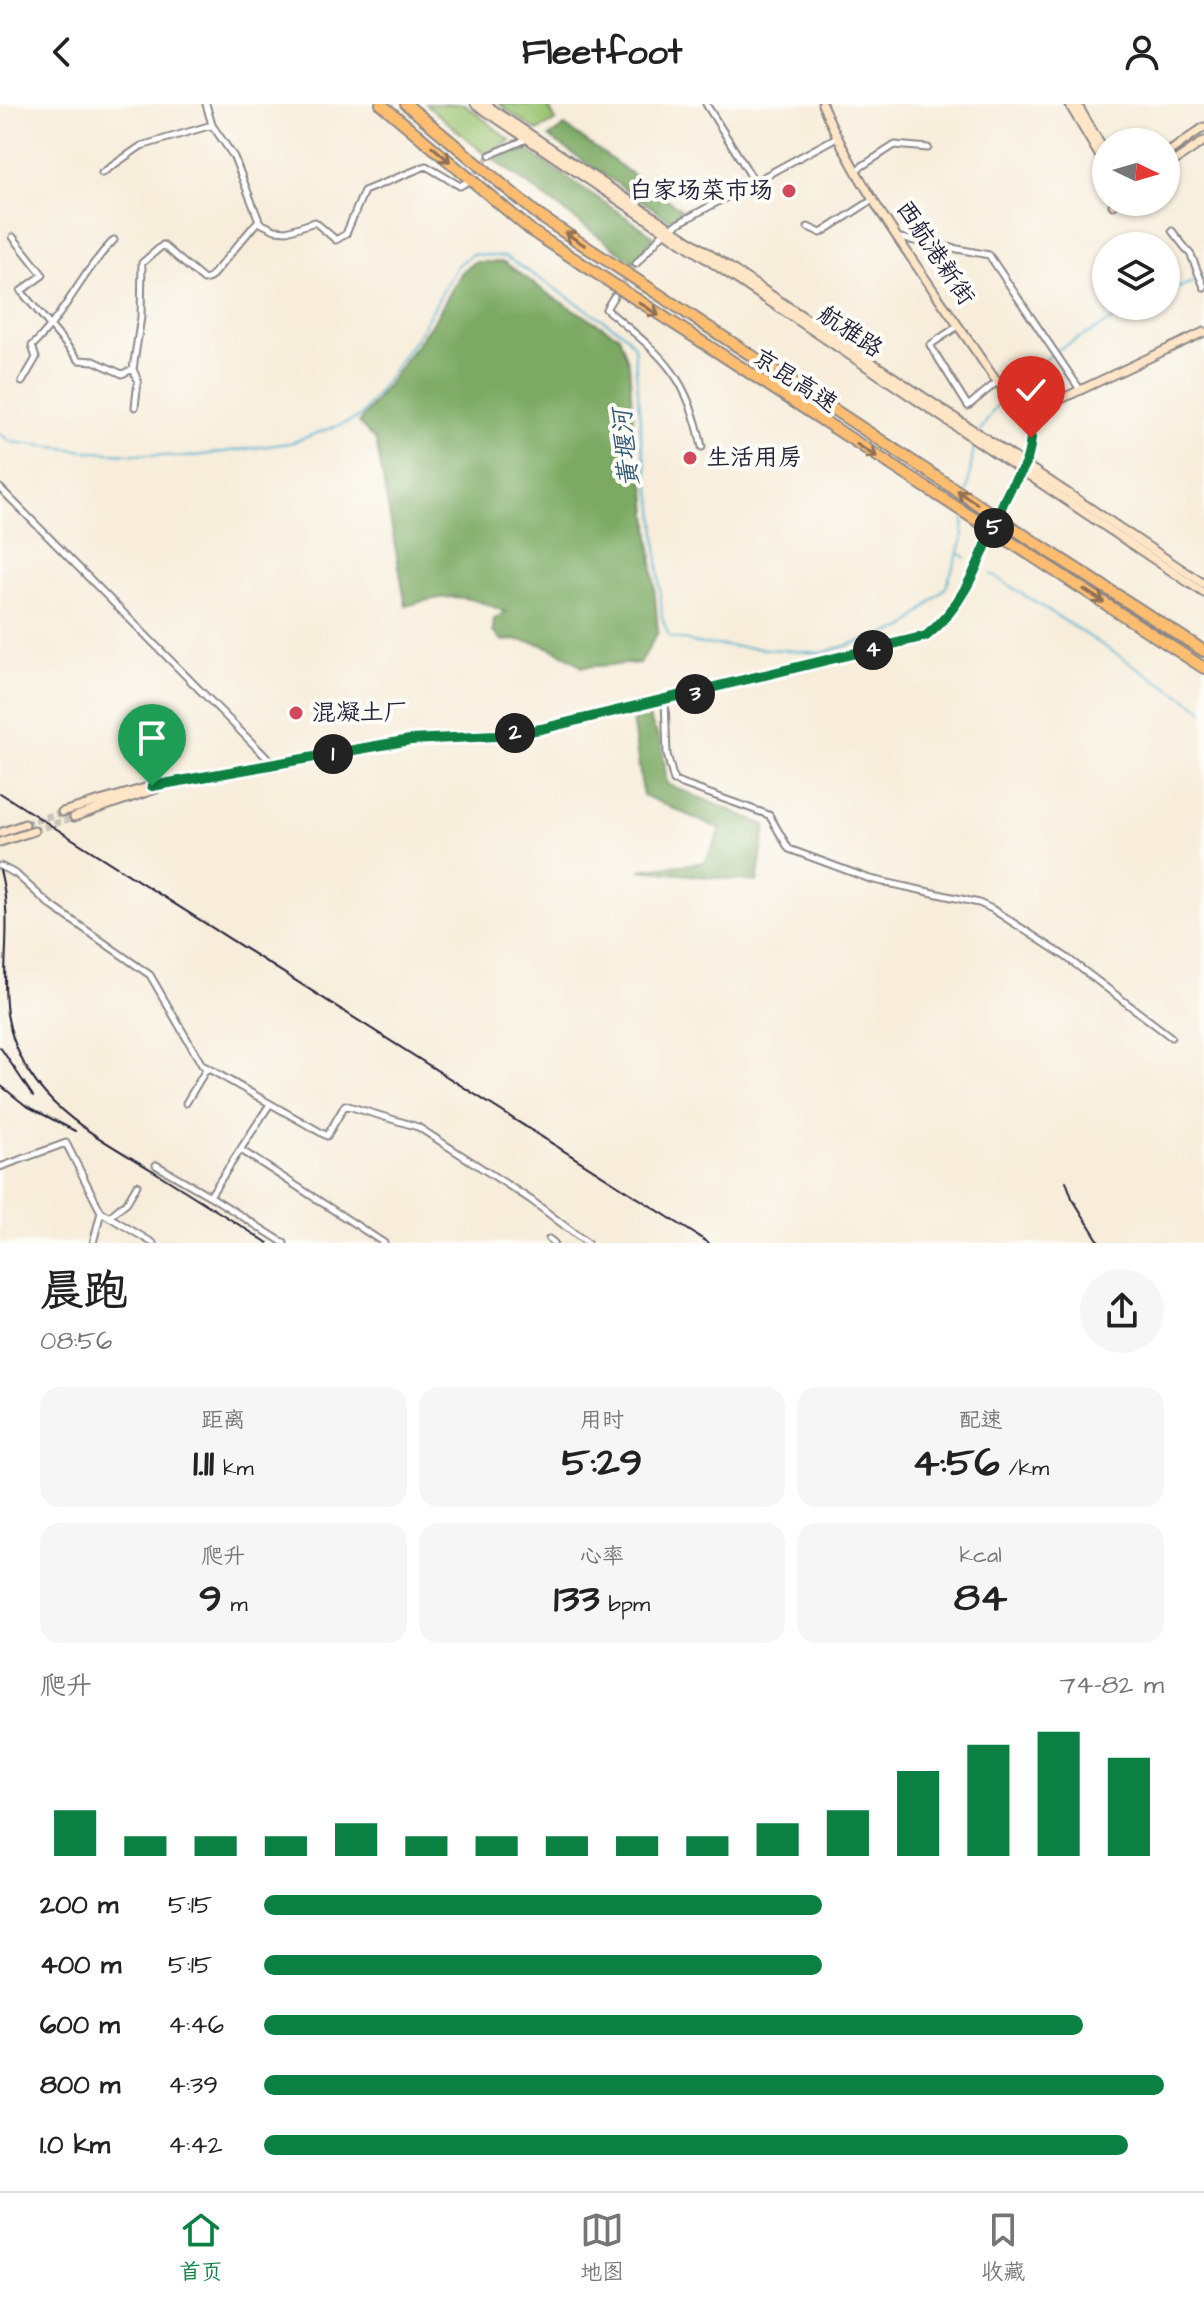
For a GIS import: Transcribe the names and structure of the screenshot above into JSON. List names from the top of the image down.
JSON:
{
  "streets": {
    "highway": ["京昆高速"],
    "street": ["西航港新街", "航雅路"]
  },
  "water": ["黄堰河"],
  "places": ["白家场菜市场", "生活用房", "混凝土厂"],
  "north": "right",
  "page": {
    "header": "Fleetfoot",
    "pins": [
      "5",
      "4",
      "3",
      "2",
      "1"
    ],
    "heading": ["晨跑", "08:56"],
    "stats": [
      ["距离", "1.11 km"],
      ["用时", "5:29"],
      ["配速", "4:56 /km"],
      ["爬升", "9 m"],
      ["心率", "133 bpm"],
      ["kcal", "84"]
    ],
    "chart": ["爬升", "74–82 m"],
    "list": [
      {
        "name": "200 m",
        "note": "5:15"
      },
      {
        "name": "400 m",
        "note": "5:15"
      },
      {
        "name": "600 m",
        "note": "4:46"
      },
      {
        "name": "800 m",
        "note": "4:39"
      },
      {
        "name": "1.0 km",
        "note": "4:42"
      }
    ],
    "tabs": ["首页", "地图", "收藏"]
  }
}
